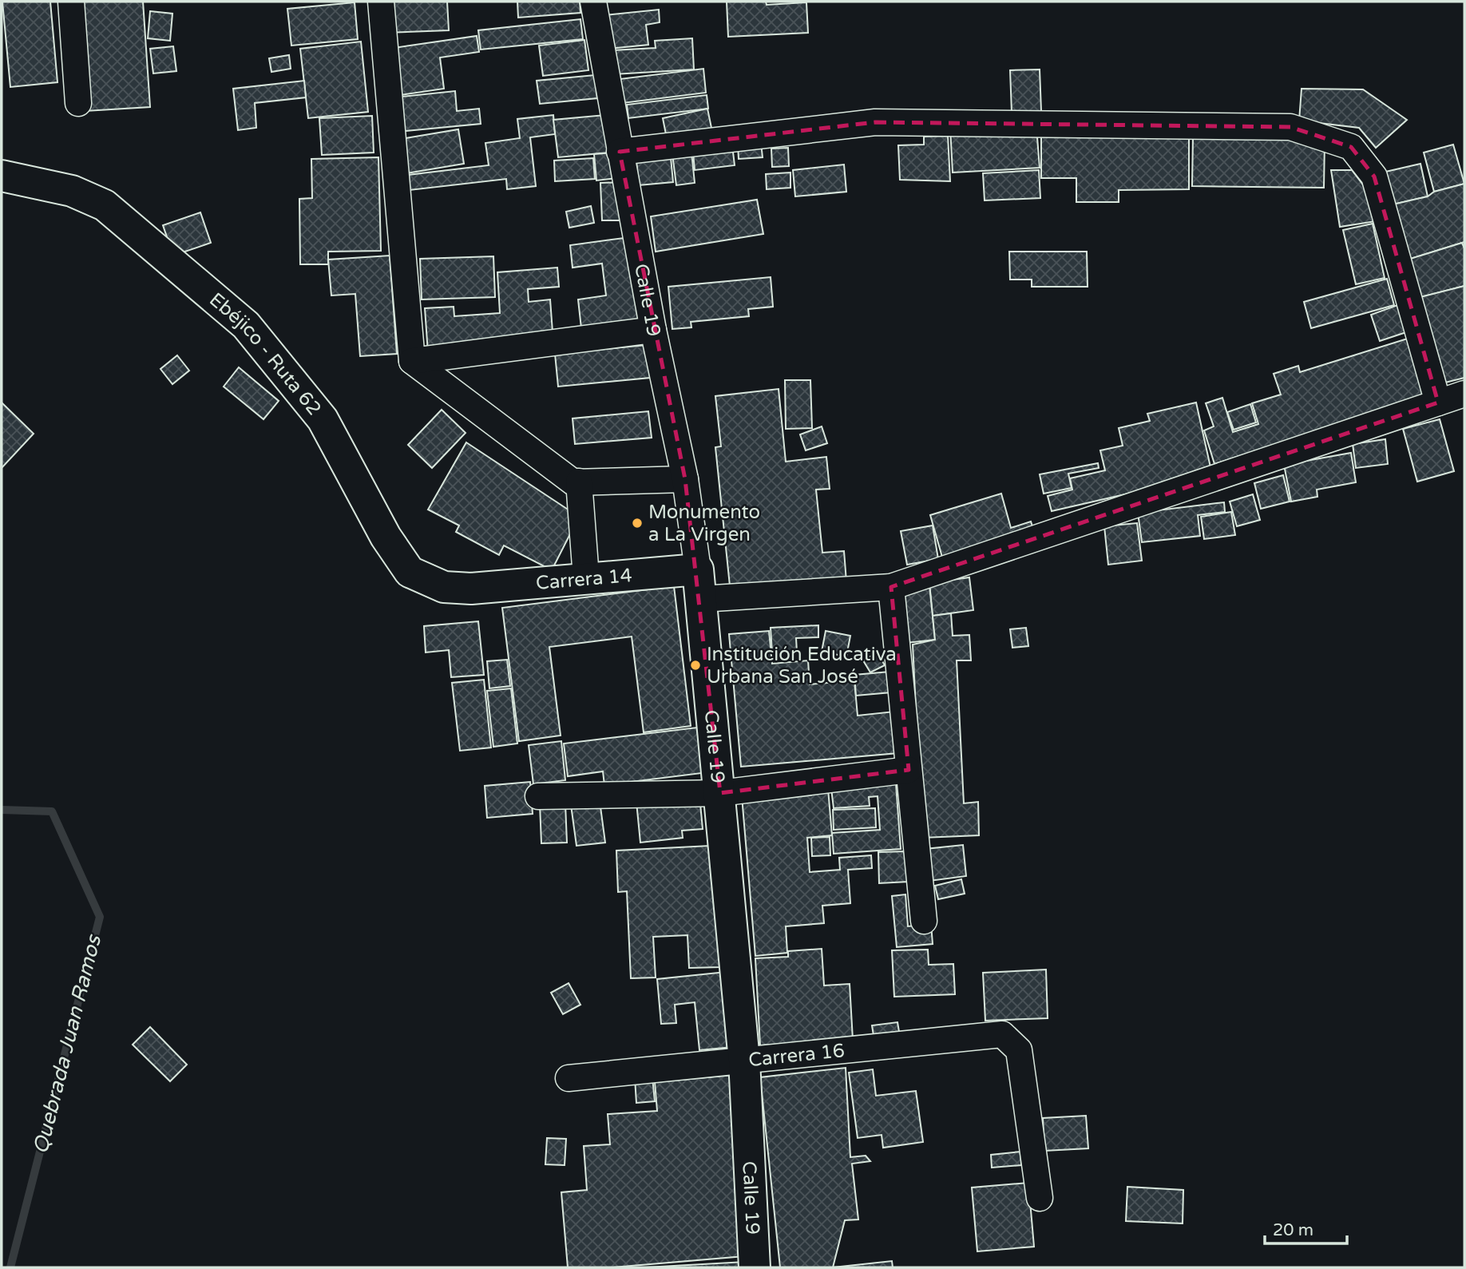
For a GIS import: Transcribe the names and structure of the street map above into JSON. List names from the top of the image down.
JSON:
{
  "streets": {
    "street": [
      "Calle 19",
      "Ebéjico - Ruta 62",
      "Carrera 14",
      "Carrera 16"
    ]
  },
  "crossings": [
    ["Calle 19", "Carrera 14"],
    ["Calle 19", "Carrera 16"],
    ["Ebéjico - Ruta 62", "Carrera 14"]
  ],
  "water": ["Quebrada Juan Ramos"],
  "places": ["Monumento a La Virgen", "Institución Educativa Urbana San José"],
  "scale_bar": "20 m"
}
